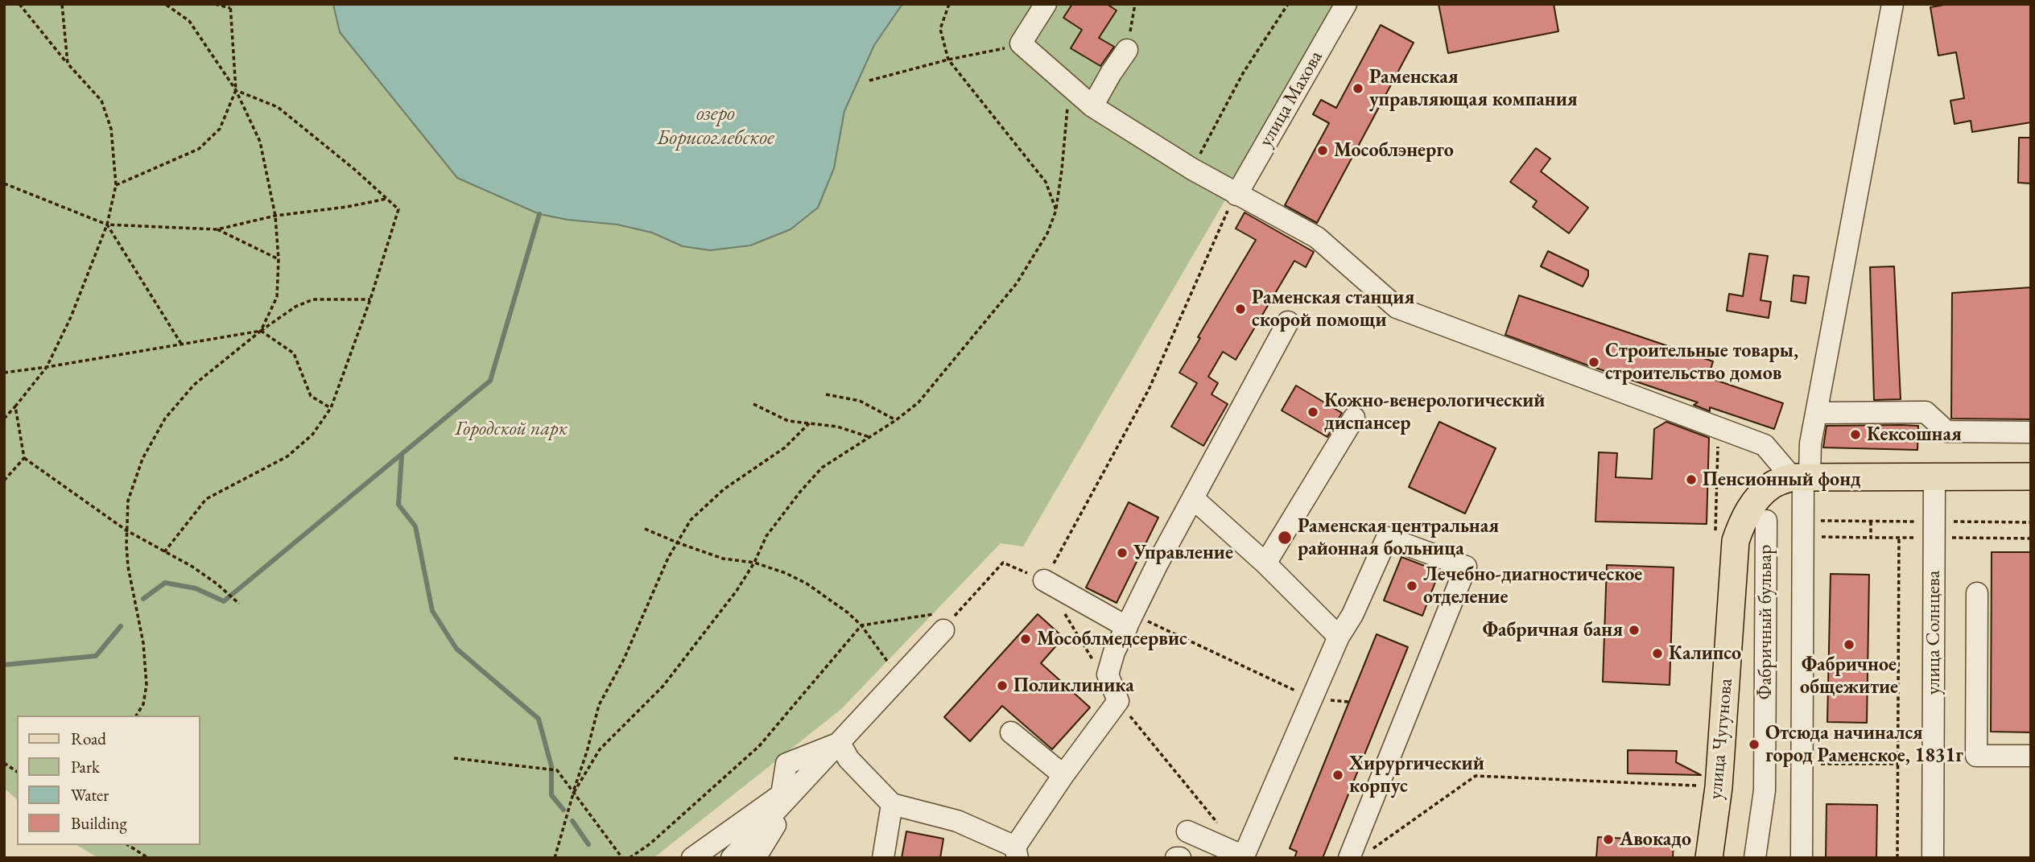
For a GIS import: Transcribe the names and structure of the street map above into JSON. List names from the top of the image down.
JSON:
{
  "streets": {
    "main road": ["улица Чугунова"],
    "street": ["улица Махова", "Фабричный бульвар", "улица Солнцева"]
  },
  "water": ["озеро Борисоглебское"],
  "parks": ["Городской парк"],
  "places": [
    "Раменская управляющая компания",
    "Мособлэнерго",
    "Раменская станция скорой помощи",
    "Строительные товары, строительство домов",
    "Кожно-венерологический диспансер",
    "Кексошная",
    "Пенсионный фонд",
    "Раменская центральная районная больница",
    "Управление",
    "Лечебно-диагностическое отделение",
    "Фабричная баня",
    "Мособлмедсервис",
    "Фабричное общежитие",
    "Калипсо",
    "Поликлиника",
    "Отсюда начинался город Раменское, 1831г",
    "Хирургический корпус",
    "Авокадо"
  ],
  "legend": [
    "Road",
    "Park",
    "Water",
    "Building"
  ]
}
